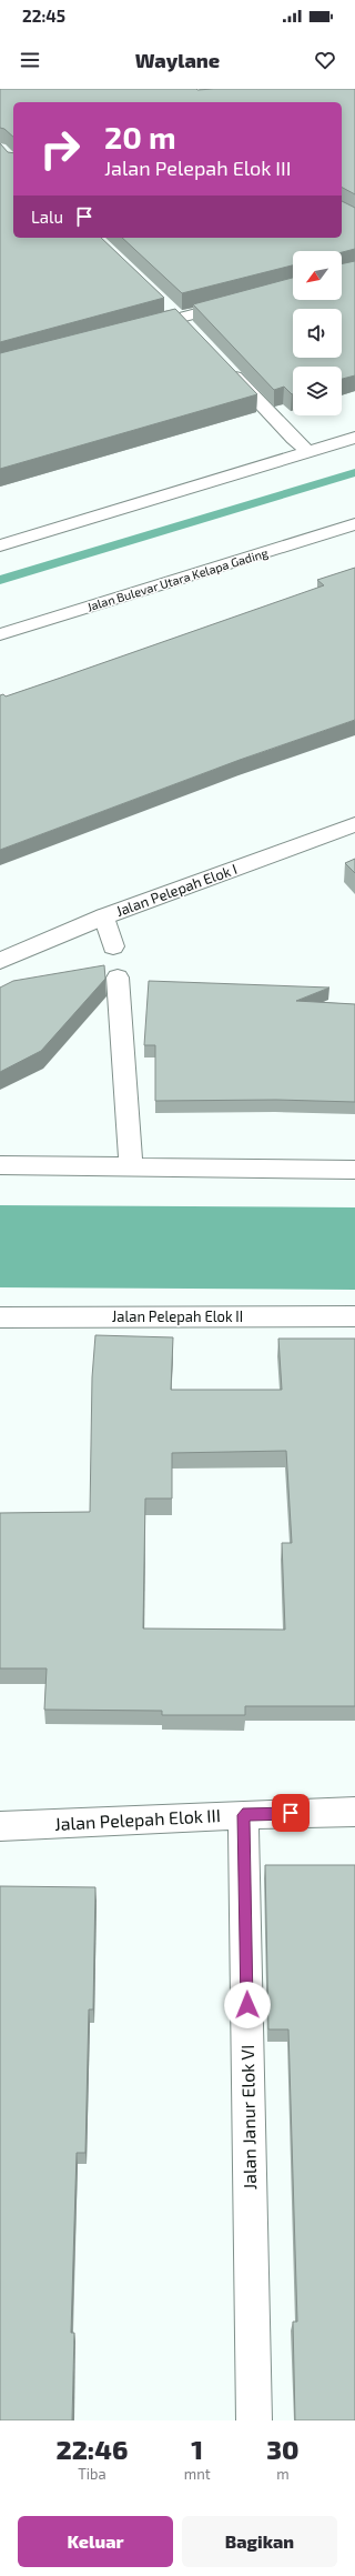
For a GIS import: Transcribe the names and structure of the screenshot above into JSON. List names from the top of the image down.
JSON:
{
  "streets": {
    "street": [
      "Jalan Bulevar Utara Kelapa Gading",
      "Jalan Pelepah Elok I",
      "Jalan Pelepah Elok II",
      "Jalan Pelepah Elok III",
      "Jalan Janur Elok VI"
    ]
  },
  "crossings": [
    ["Jalan Pelepah Elok III", "Jalan Janur Elok VI"]
  ],
  "north": "bottom left",
  "page": {
    "status": "22:45",
    "header": "Waylane",
    "turn": ["20 m", "Jalan Pelepah Elok III"],
    "then": "Lalu",
    "eta": [
      "22:46",
      "Tiba",
      "1",
      "mnt",
      "30",
      "m"
    ],
    "buttons": ["Keluar", "Bagikan"]
  }
}
